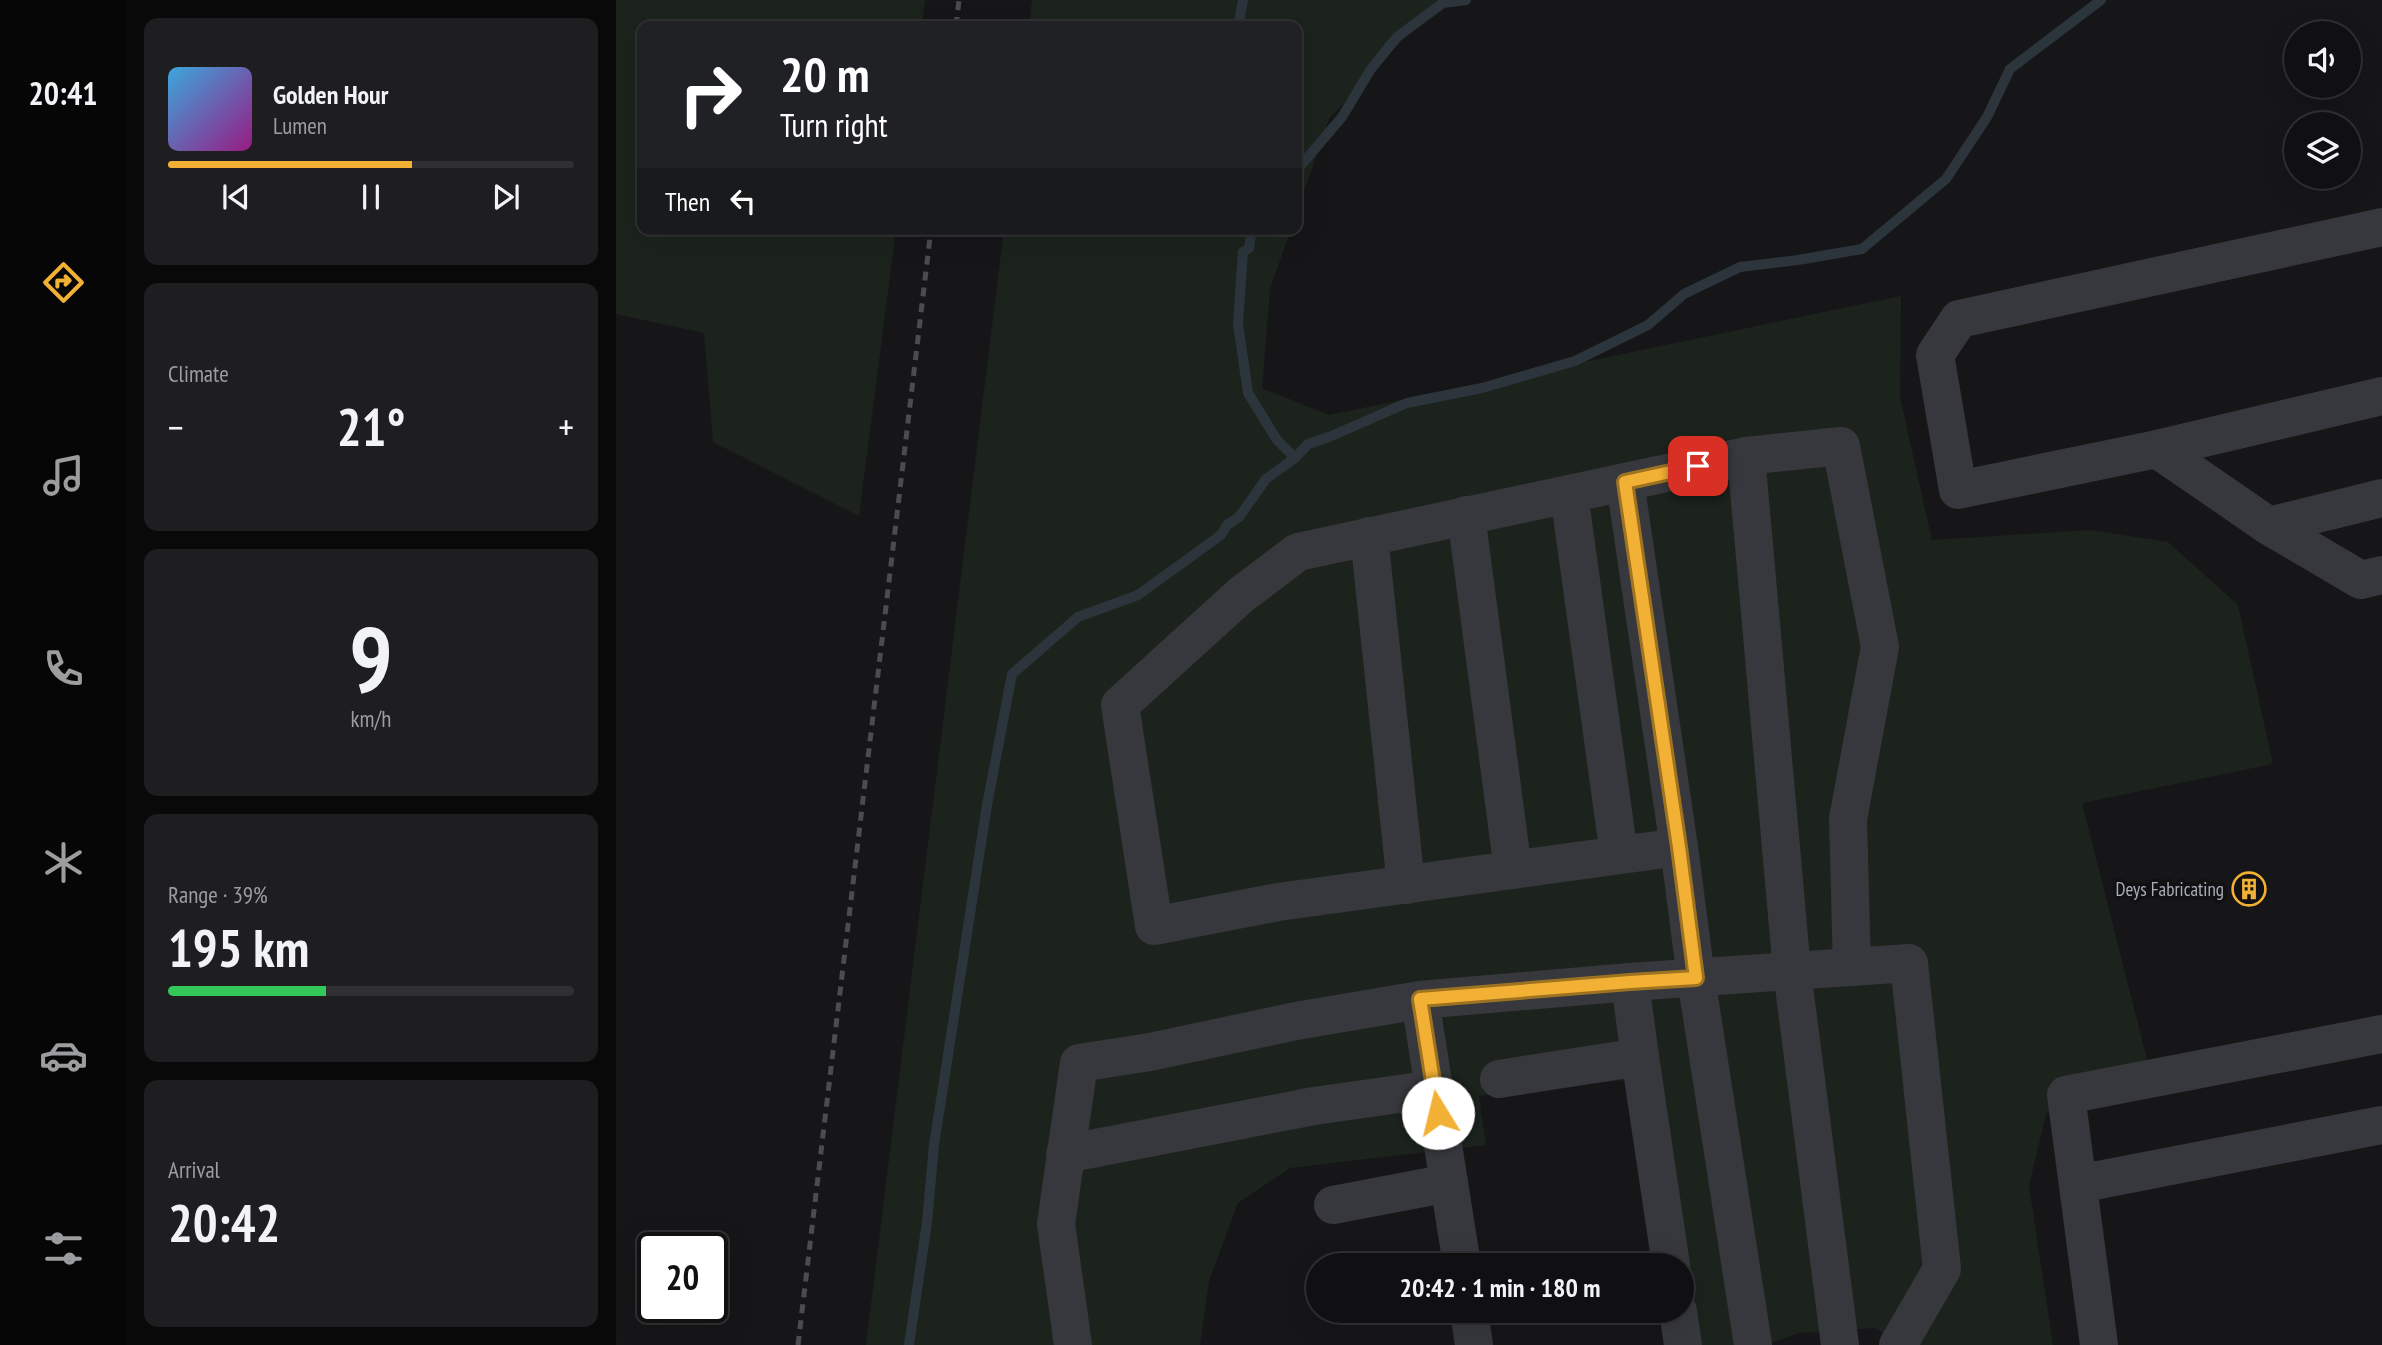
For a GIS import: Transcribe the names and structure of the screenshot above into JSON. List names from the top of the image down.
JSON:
{
  "places": {
    "building": ["Deys Fabricating"]
  },
  "page": {
    "tabs": "20:41",
    "turn": ["20 m", "Turn right"],
    "song": ["Golden Hour", "Lumen"],
    "then": "Then",
    "tile": [
      "Climate",
      ["9", "km/h"],
      ["Range · 39%", "195 km"],
      ["Arrival", "20:42"]
    ],
    "heat": ["−", "21°", "+"],
    "limit": "20",
    "trip": "20:42 · 1 min · 180 m"
  }
}
